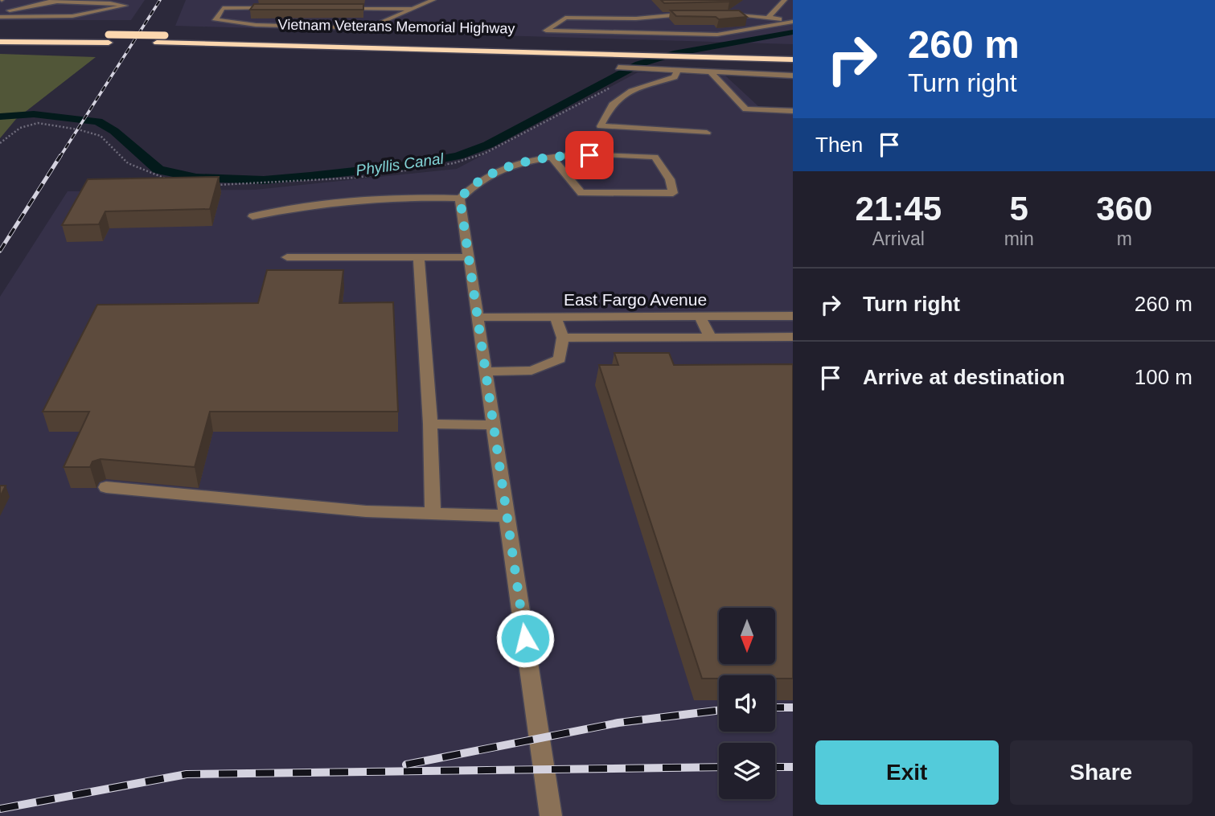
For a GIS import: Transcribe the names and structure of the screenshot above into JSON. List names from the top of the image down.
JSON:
{
  "streets": {
    "highway": ["Vietnam Veterans Memorial Highway"],
    "street": ["East Fargo Avenue"]
  },
  "water": ["Phyllis Canal"],
  "north": "bottom",
  "page": {
    "turn": ["260 m", "Turn right"],
    "then": "Then",
    "eta": [
      "21:45",
      "Arrival",
      "5",
      "min",
      "360",
      "m"
    ],
    "list": [
      {
        "name": "Turn right",
        "value": "260 m"
      },
      {
        "name": "Arrive at destination",
        "value": "100 m"
      }
    ],
    "buttons": ["Exit", "Share"]
  }
}
